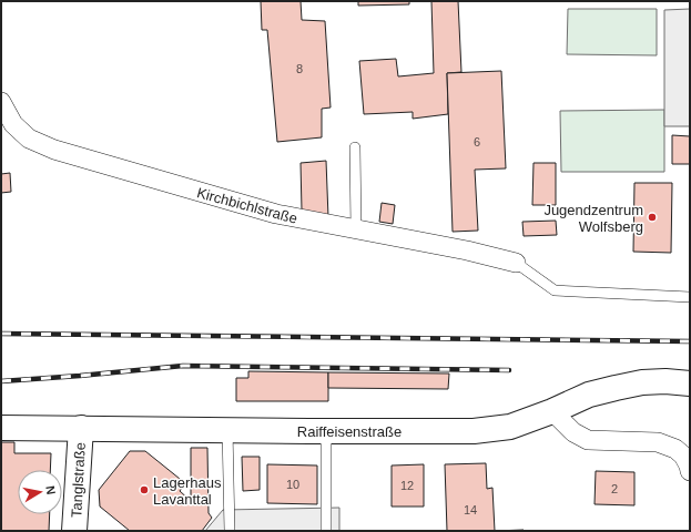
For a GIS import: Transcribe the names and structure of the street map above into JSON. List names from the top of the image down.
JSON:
{
  "streets": {
    "street": ["Kirchbichlstraße", "Raiffeisenstraße", "Tanglstraße"]
  },
  "crossings": [
    ["Raiffeisenstraße", "Tanglstraße"]
  ],
  "places": ["Jugendzentrum Wolfsberg", "Lagerhaus Lavanttal"],
  "house_numbers": [
    "8",
    "6",
    "10",
    "12",
    "2",
    "14"
  ],
  "north": "right"
}
